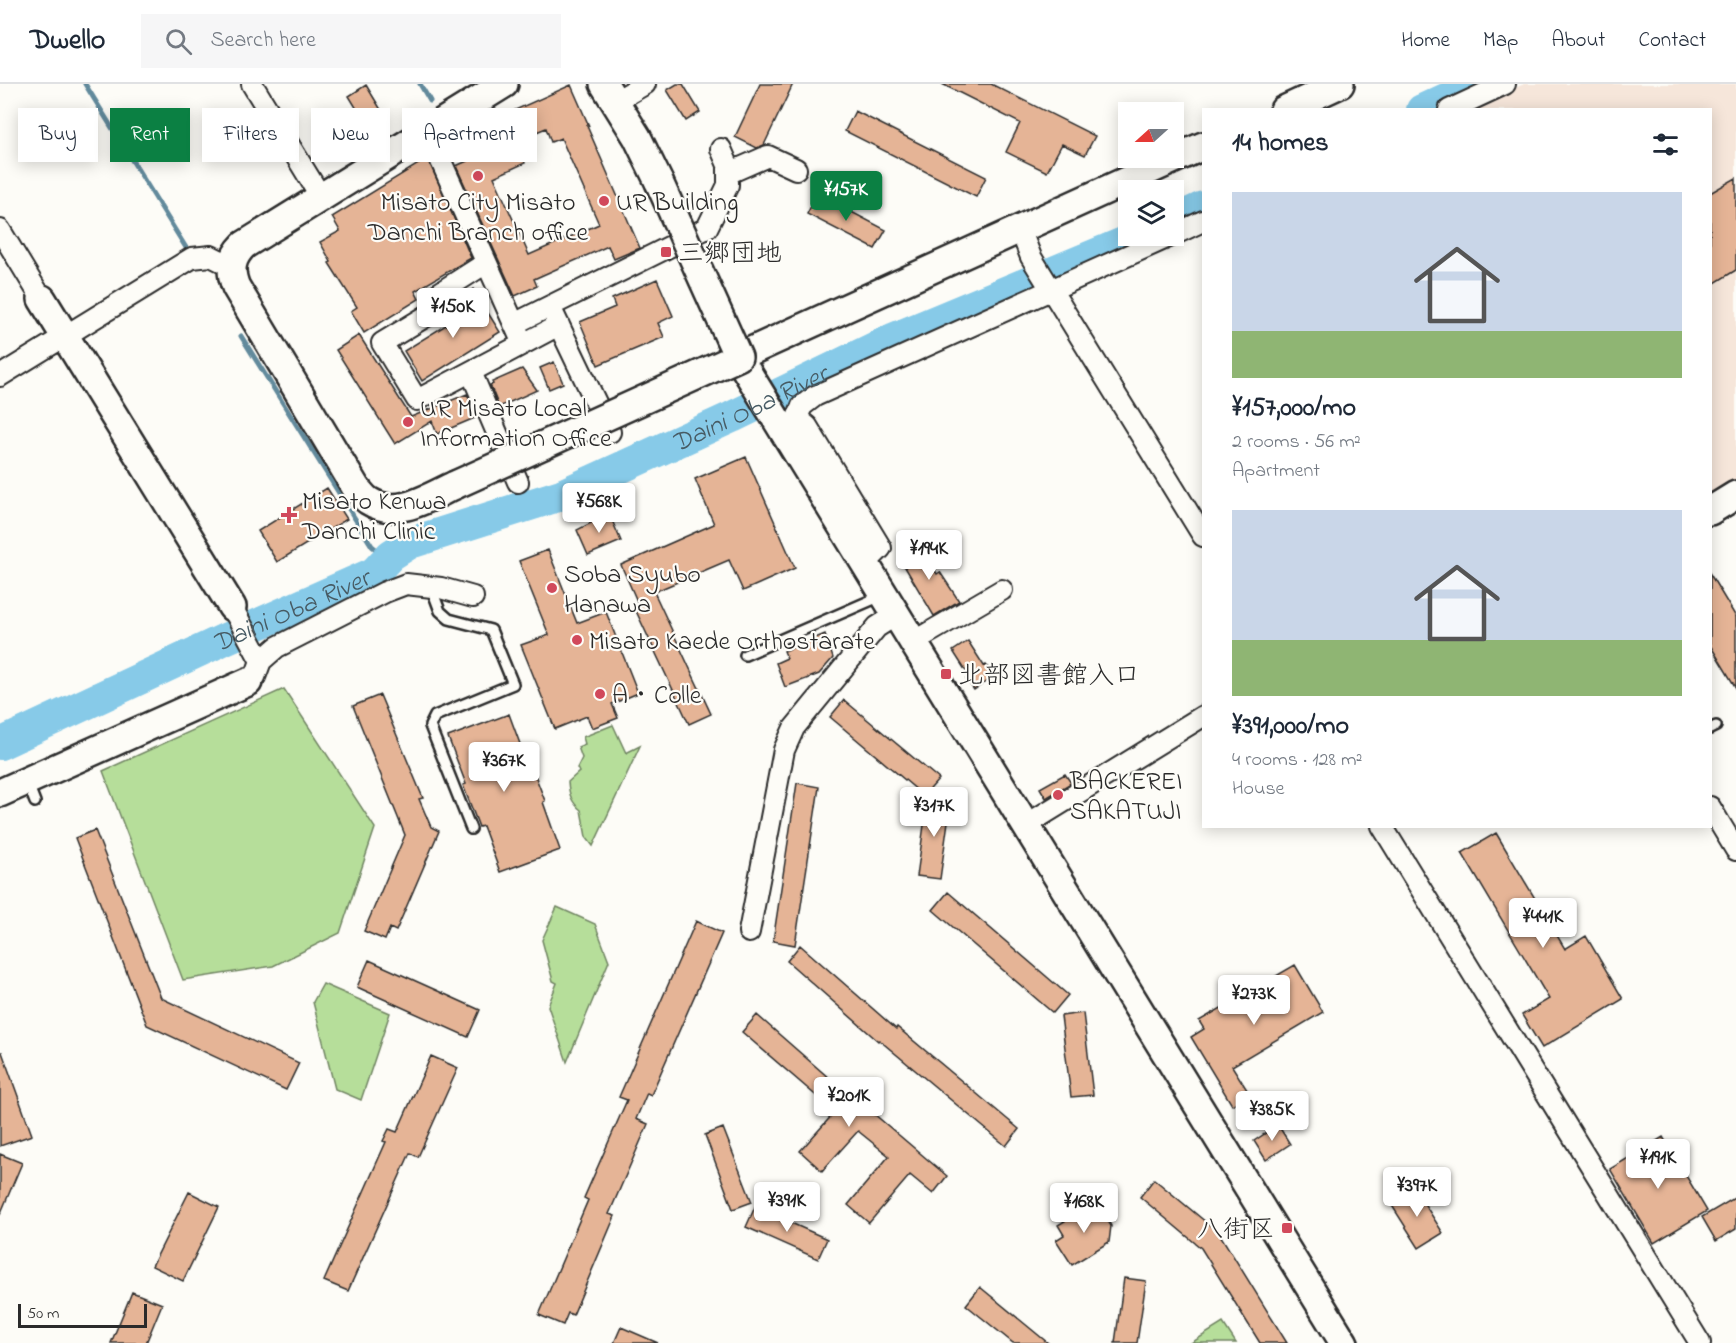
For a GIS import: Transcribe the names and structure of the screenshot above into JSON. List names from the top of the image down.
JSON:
{
  "water": ["Daini Oba River"],
  "places": {
    "other": [
      "Misato City Misato Danchi Branch office",
      "UR Building",
      "UR Misato Local Information Office",
      "Soba Syubo Hanawa",
      "Misato Kaede Orthostarate",
      "A・Colle",
      "BACKEREI SAKATUJI"
    ],
    "transit": ["三郷団地", "北部図書館入口", "八街区"],
    "health": ["Misato Kenwa Danchi Clinic"]
  },
  "scale_bar": "50 m",
  "north": "left",
  "page": {
    "header": "Dwello",
    "search": "Search here",
    "nav": [
      "Home",
      "Map",
      "About",
      "Contact"
    ],
    "chip": [
      "Buy",
      "Rent",
      "Filters",
      "New",
      "Apartment"
    ],
    "heading": "14 homes",
    "price": [
      "¥157K",
      "¥150K",
      "¥568K",
      "¥194K",
      "¥367K",
      "¥317K",
      "¥441K",
      "¥273K",
      "¥201K",
      "¥385K",
      "¥191K",
      "¥397K",
      "¥391K",
      "¥168K"
    ],
    "list": [
      {
        "name": "¥157,000/mo",
        "note": "2 rooms · 56 m² · Apartment"
      },
      {
        "name": "¥391,000/mo",
        "note": "4 rooms · 128 m² · House"
      }
    ],
    "scale": "50 m"
  }
}
